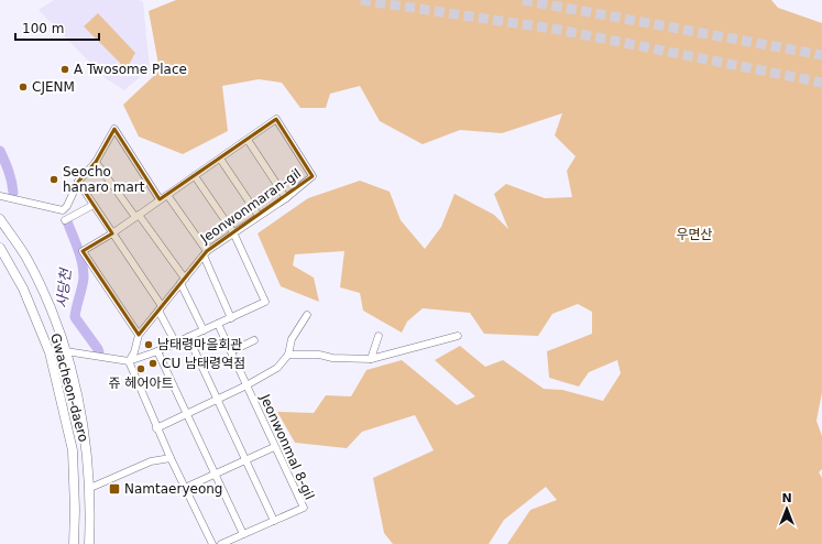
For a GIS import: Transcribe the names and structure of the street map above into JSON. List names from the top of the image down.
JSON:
{
  "streets": {
    "main road": ["Gwacheon-daero"],
    "street": ["Jeonwonmaran-gil", "Jeonwonmal 8-gil"]
  },
  "water": ["사당천"],
  "parks": ["우면산"],
  "places": {
    "other": [
      "A Twosome Place",
      "CJENM",
      "Seocho hanaro mart",
      "남태령마을회관",
      "CU 남태령역점",
      "쥬 헤어아트"
    ],
    "transit": ["Namtaeryeong"]
  },
  "scale_bar": "100 m",
  "north": "top"
}
